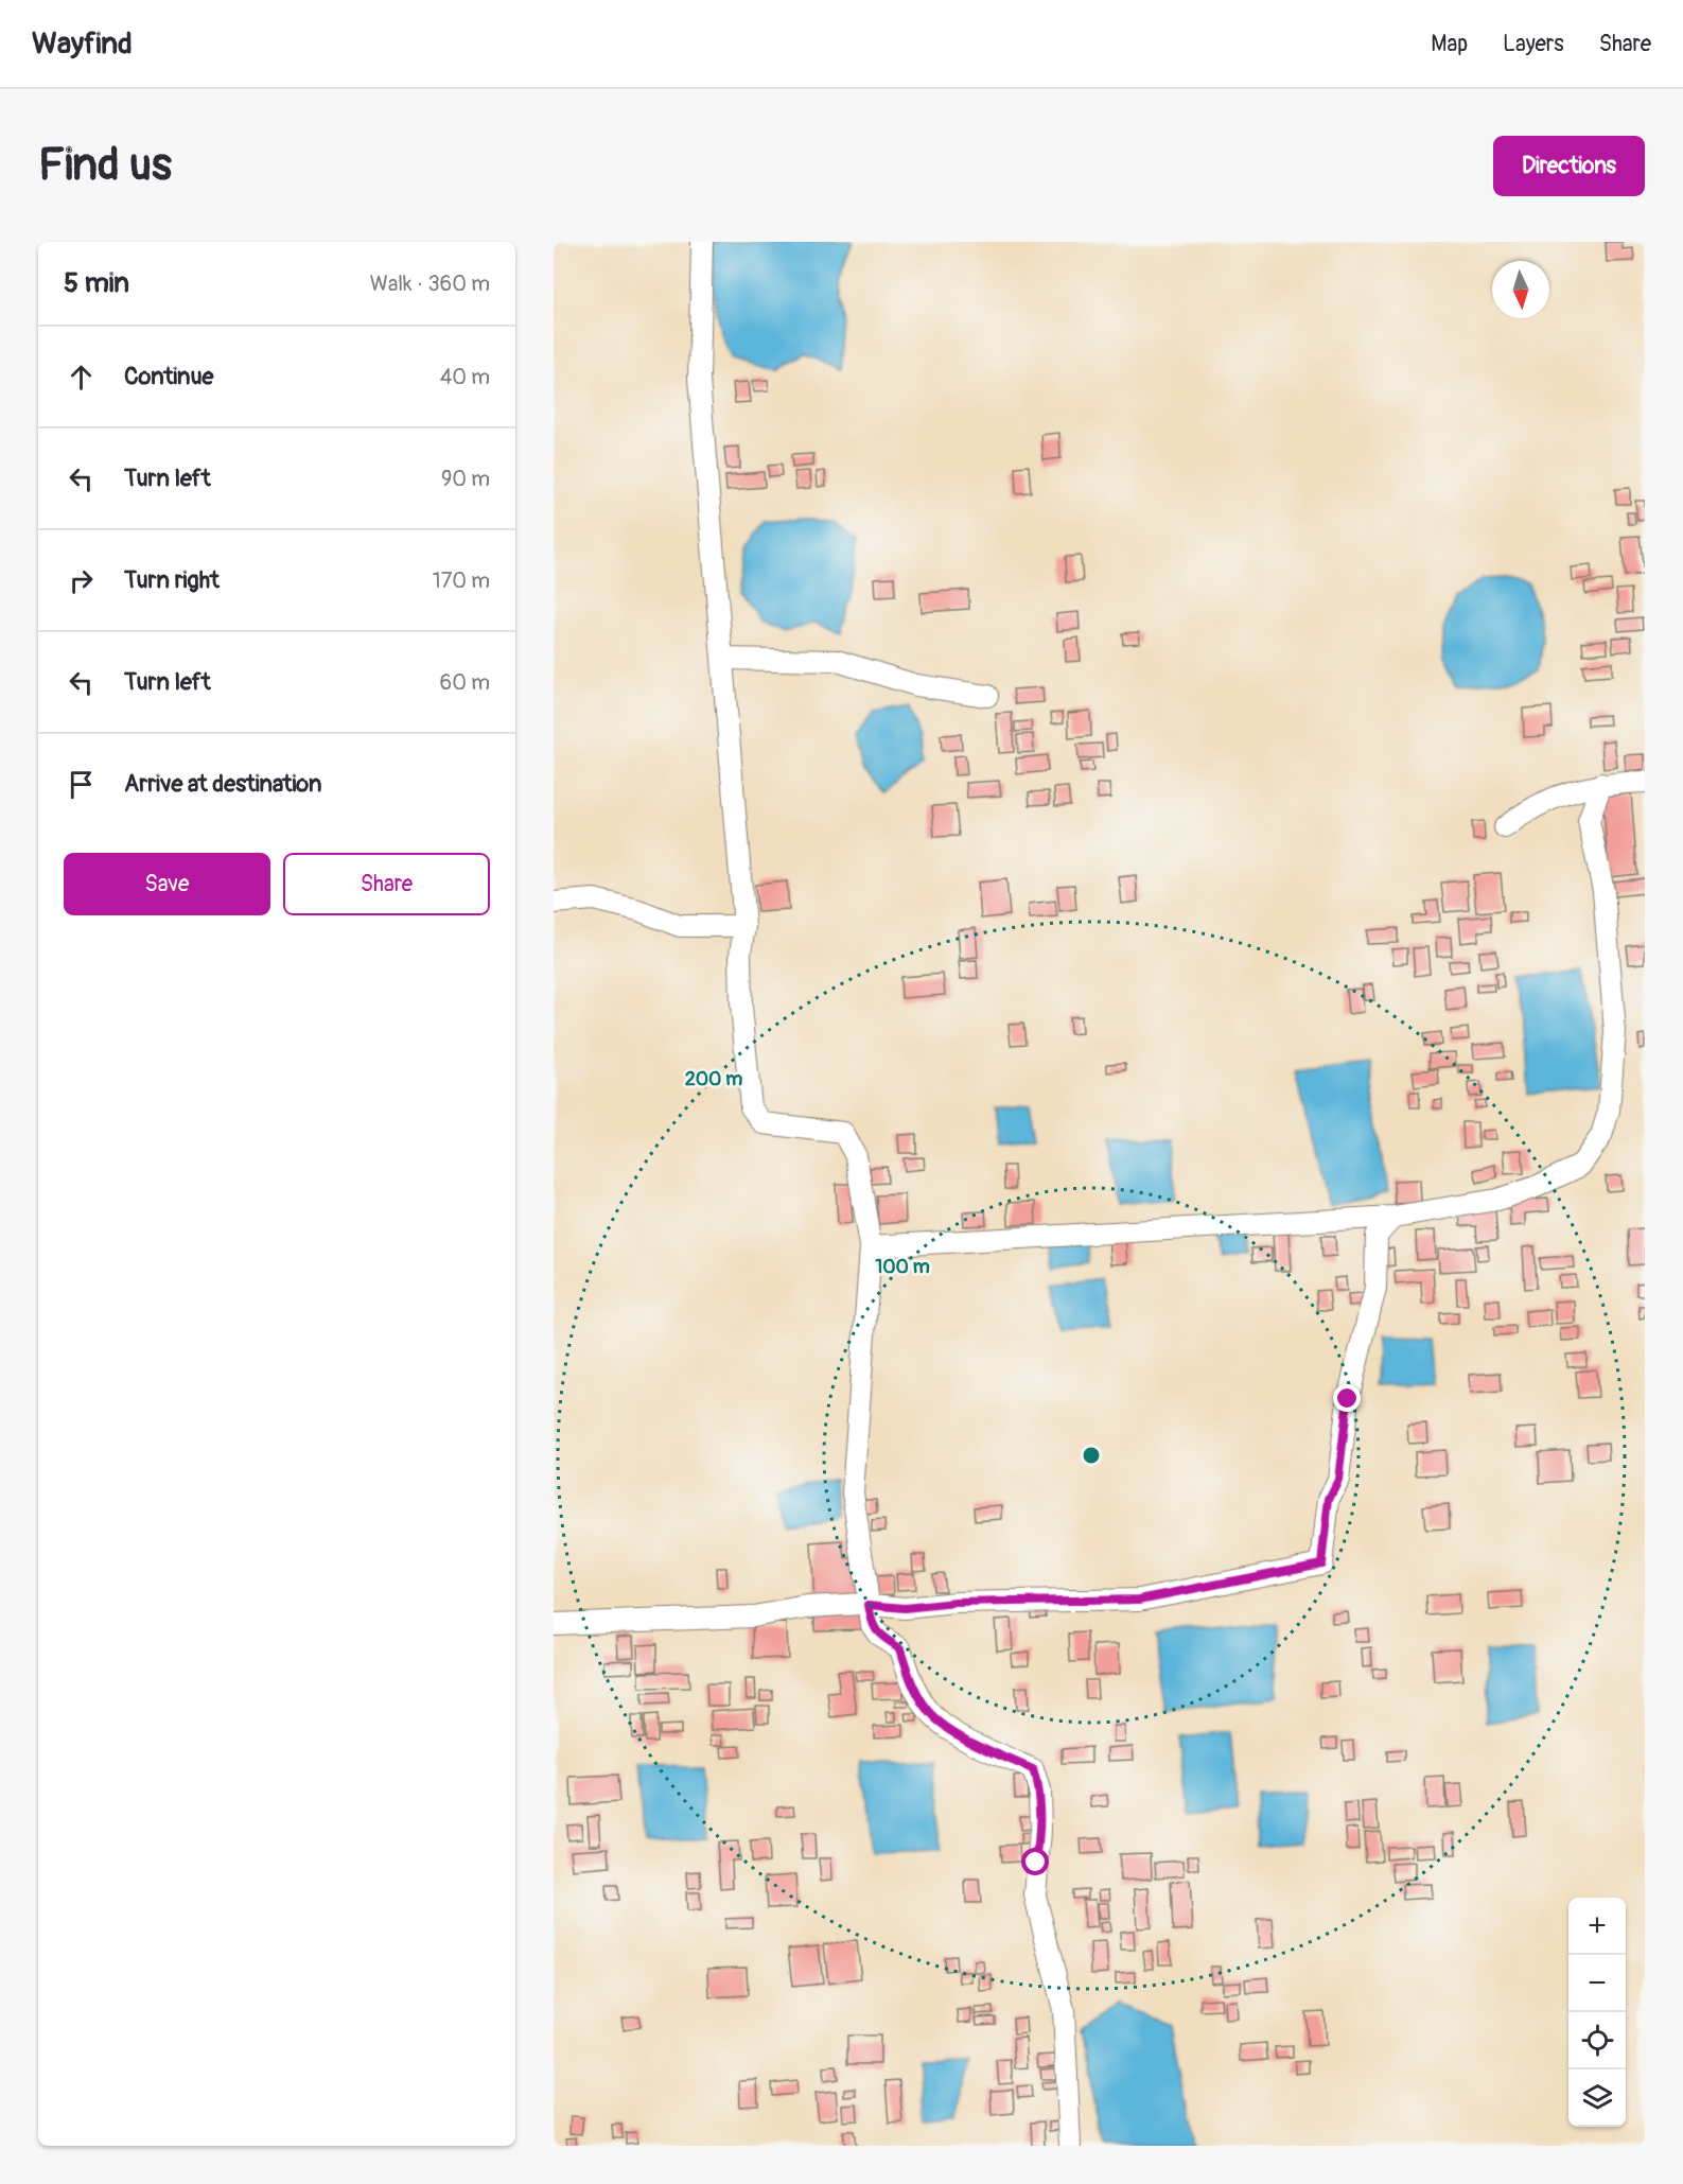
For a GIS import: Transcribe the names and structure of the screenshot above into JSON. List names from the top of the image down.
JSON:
{
  "north": "bottom",
  "page": {
    "header": "Wayfind",
    "nav": ["Map", "Layers", "Share"],
    "buttons": [
      "Directions",
      ["Save", "Share"]
    ],
    "title": "Find us",
    "heading": ["5 min", "Walk · 360 m"],
    "list": [
      ["Continue", "40 m"],
      ["Turn left", "90 m"],
      ["Turn right", "170 m"],
      ["Turn left", "60 m"],
      "Arrive at destination"
    ],
    "map_buttons": ["+", "−"]
  },
  "rings": ["200 m", "100 m"]
}
